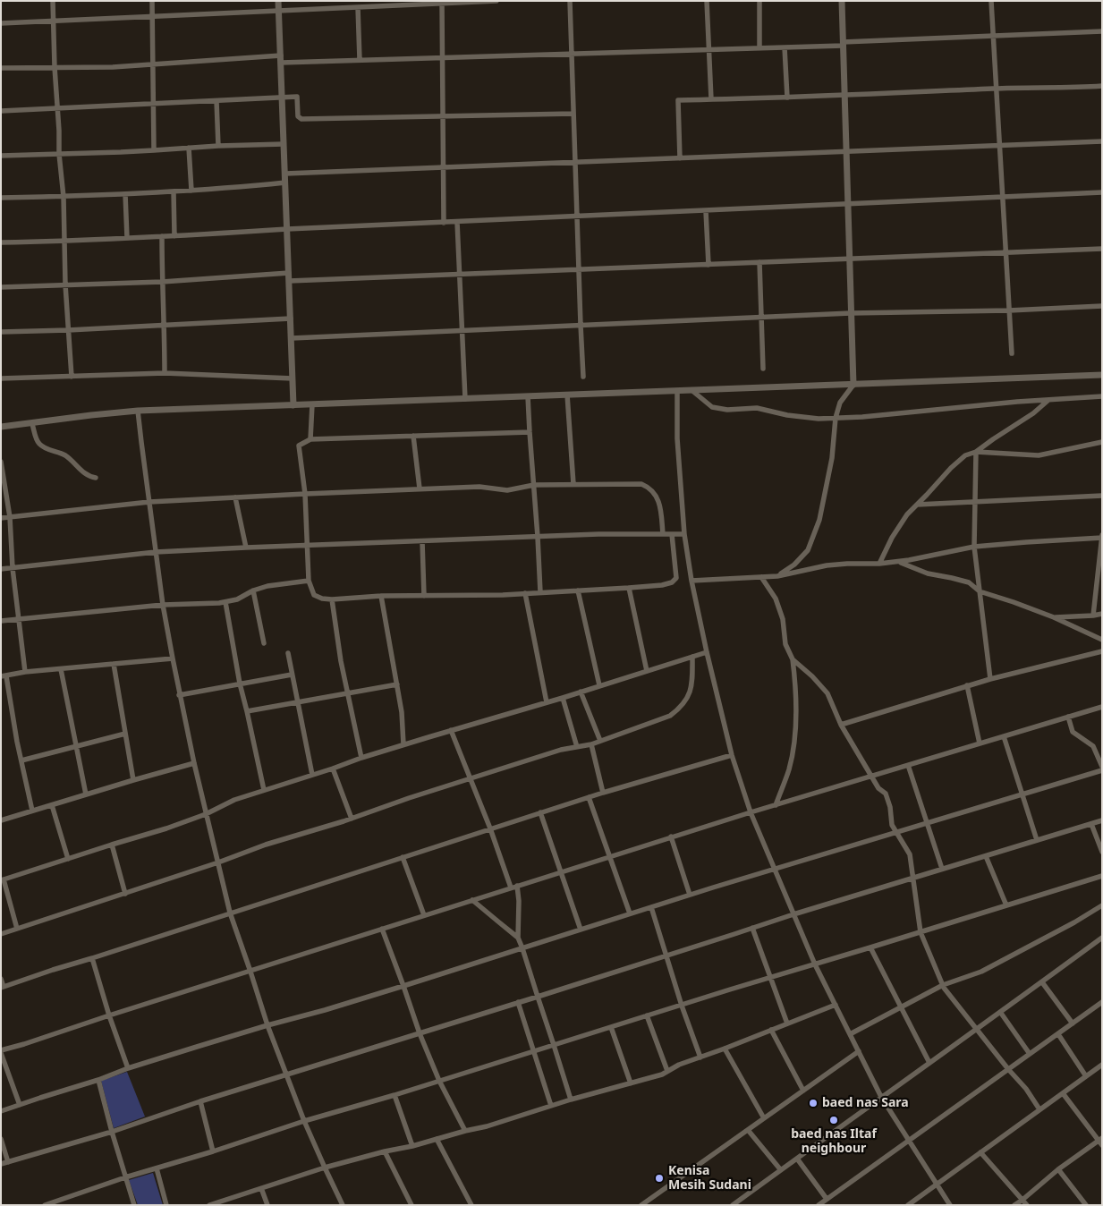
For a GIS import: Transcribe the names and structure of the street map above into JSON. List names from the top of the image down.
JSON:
{
  "places": ["baed nas Sara", "baed nas Iltaf neighbour", "Kenisa Mesih Sudani"]
}
